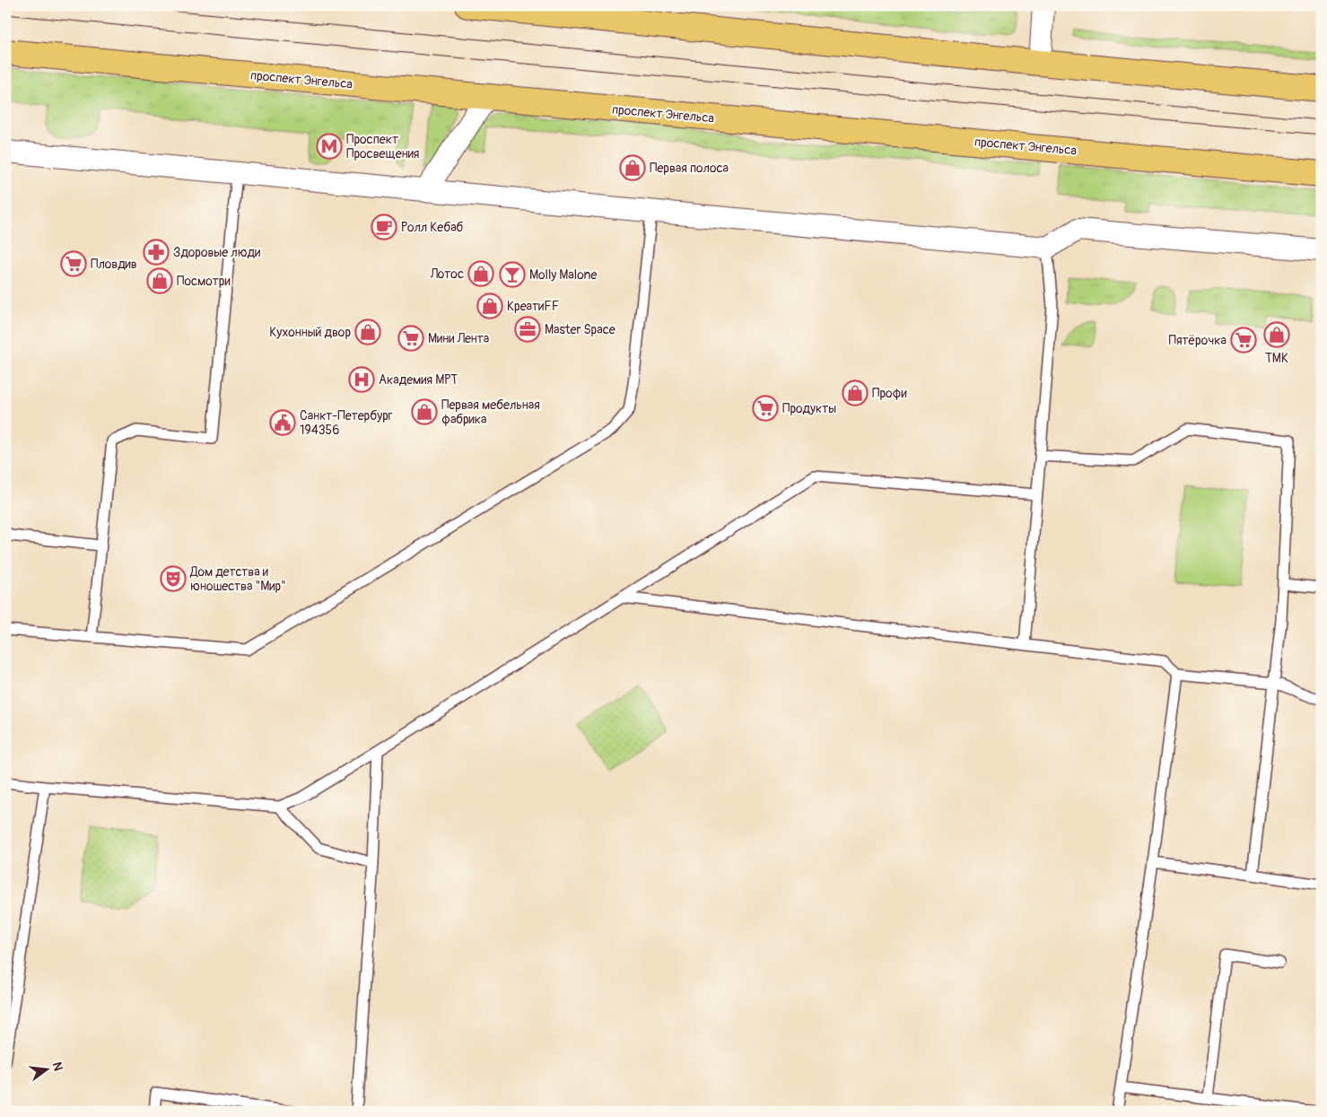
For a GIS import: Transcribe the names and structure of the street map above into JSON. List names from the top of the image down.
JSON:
{
  "streets": {
    "main road": ["проспект Энгельса"]
  },
  "places": {
    "metro station": ["Проспект Просвещения"],
    "shop": [
      "Первая полоса",
      "Лотос",
      "Посмотри",
      "КреатиFF",
      "Кухонный двор",
      "ТМК",
      "Профи",
      "Первая мебельная фабрика"
    ],
    "cafe": ["Ролл Кебаб"],
    "pharmacy": ["Здоровые люди"],
    "supermarket": [
      "Пловдив",
      "Мини Лента",
      "Пятёрочка",
      "Продукты"
    ],
    "bar": ["Molly Malone"],
    "office": ["Master Space"],
    "hospital": ["Академия МРТ"],
    "public building": ["Санкт-Петербург 194356"],
    "theatre": ["Дом детства и юношества \"Мир\""]
  },
  "north": "right"
}
